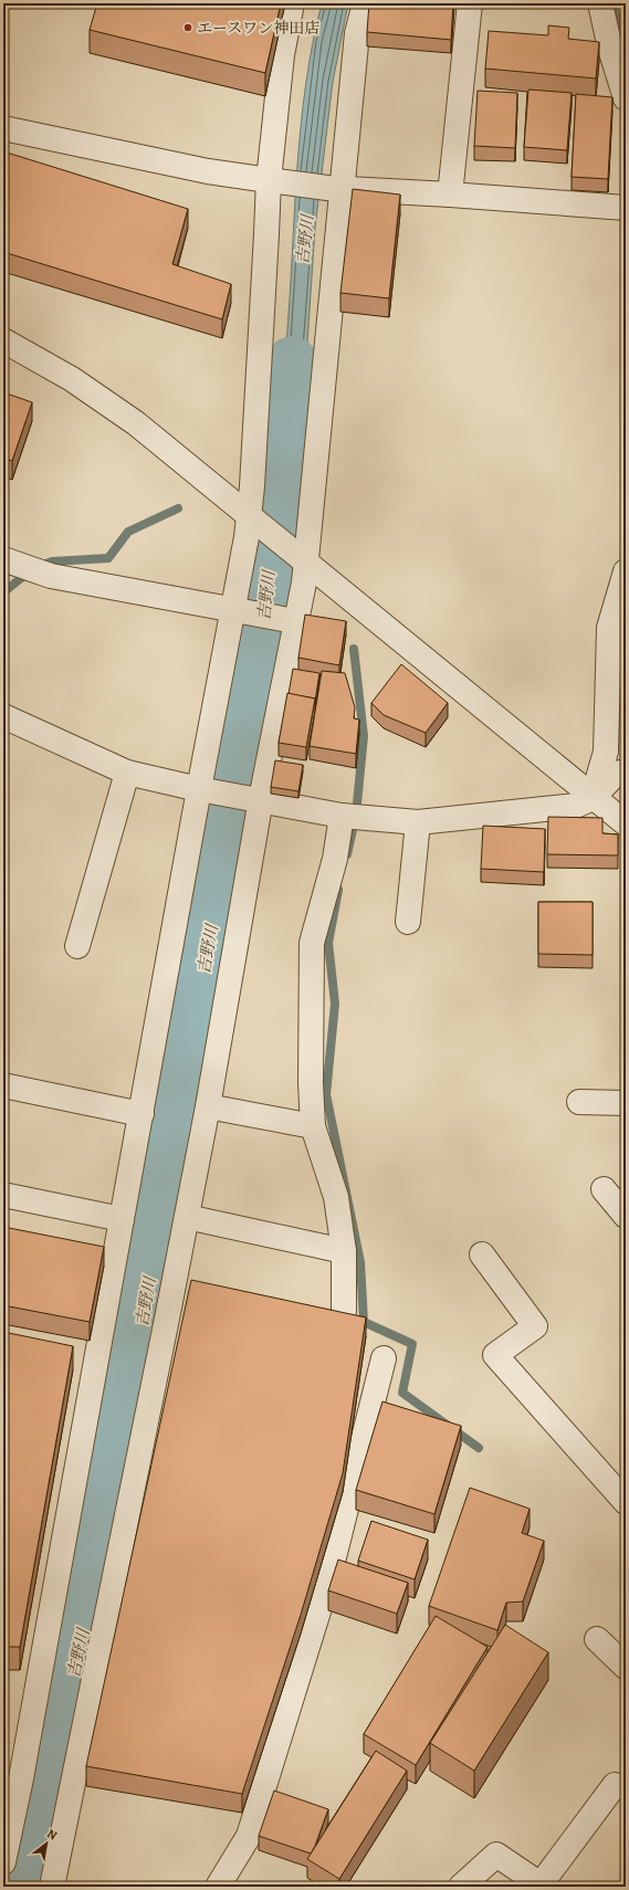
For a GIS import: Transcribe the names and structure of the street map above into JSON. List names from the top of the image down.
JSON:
{
  "water": ["吉野川"],
  "places": ["エースワン神田店"],
  "north": "top right"
}
